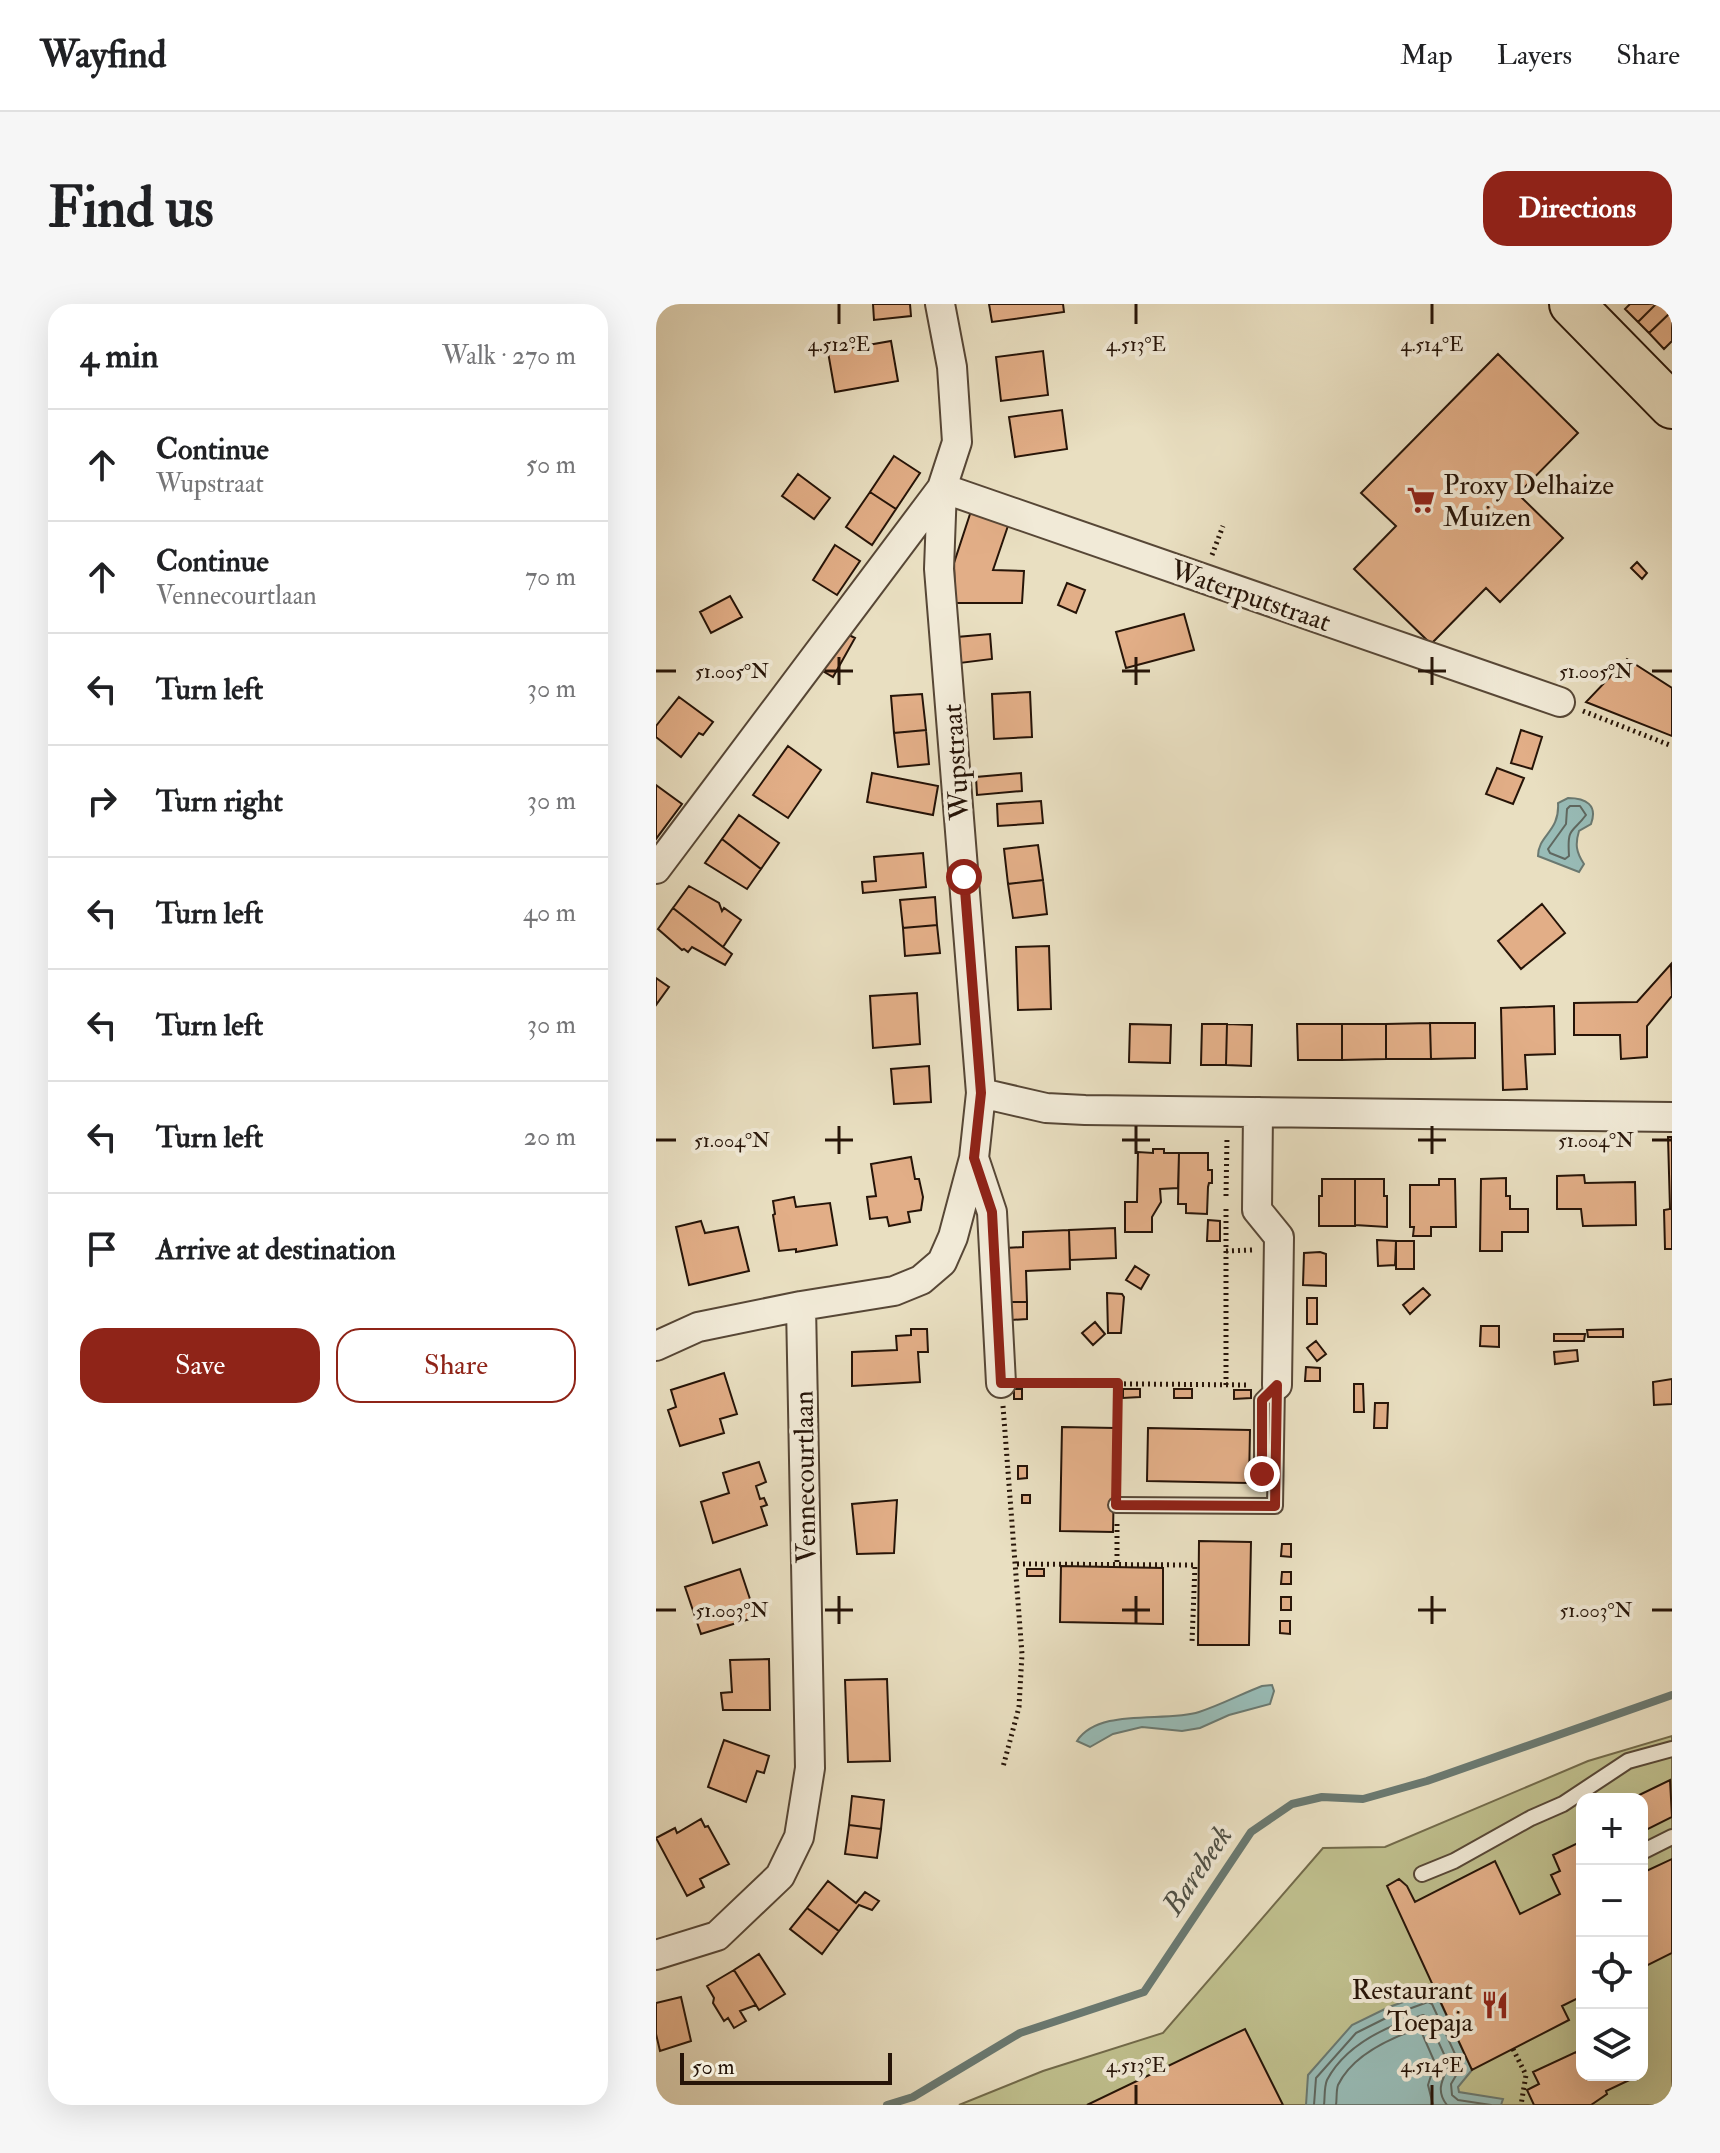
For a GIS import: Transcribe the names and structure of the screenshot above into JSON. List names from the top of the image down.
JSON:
{
  "streets": {
    "street": ["Waterputstraat", "Wupstraat", "Vennecourtlaan"]
  },
  "crossings": [
    ["Waterputstraat", "Wupstraat"]
  ],
  "water": ["Barebeek"],
  "places": {
    "supermarket": ["Proxy Delhaize Muizen"],
    "restaurant": ["Restaurant Toepaja"]
  },
  "scale_bar": "50 m",
  "page": {
    "header": "Wayfind",
    "nav": ["Map", "Layers", "Share"],
    "buttons": [
      "Directions",
      ["Save", "Share"]
    ],
    "title": "Find us",
    "heading": ["4 min", "Walk · 270 m"],
    "list": [
      ["Continue", "Wupstraat", "50 m"],
      ["Continue", "Vennecourtlaan", "70 m"],
      ["Turn left", "30 m"],
      ["Turn right", "30 m"],
      ["Turn left", "40 m"],
      ["Turn left", "30 m"],
      ["Turn left", "20 m"],
      "Arrive at destination"
    ],
    "map_buttons": ["+", "−"],
    "scale": "50 m"
  },
  "coordinates": [
    "4.512°E",
    "4.513°E",
    "4.514°E",
    "51.005°N",
    "51.004°N",
    "51.003°N"
  ]
}
